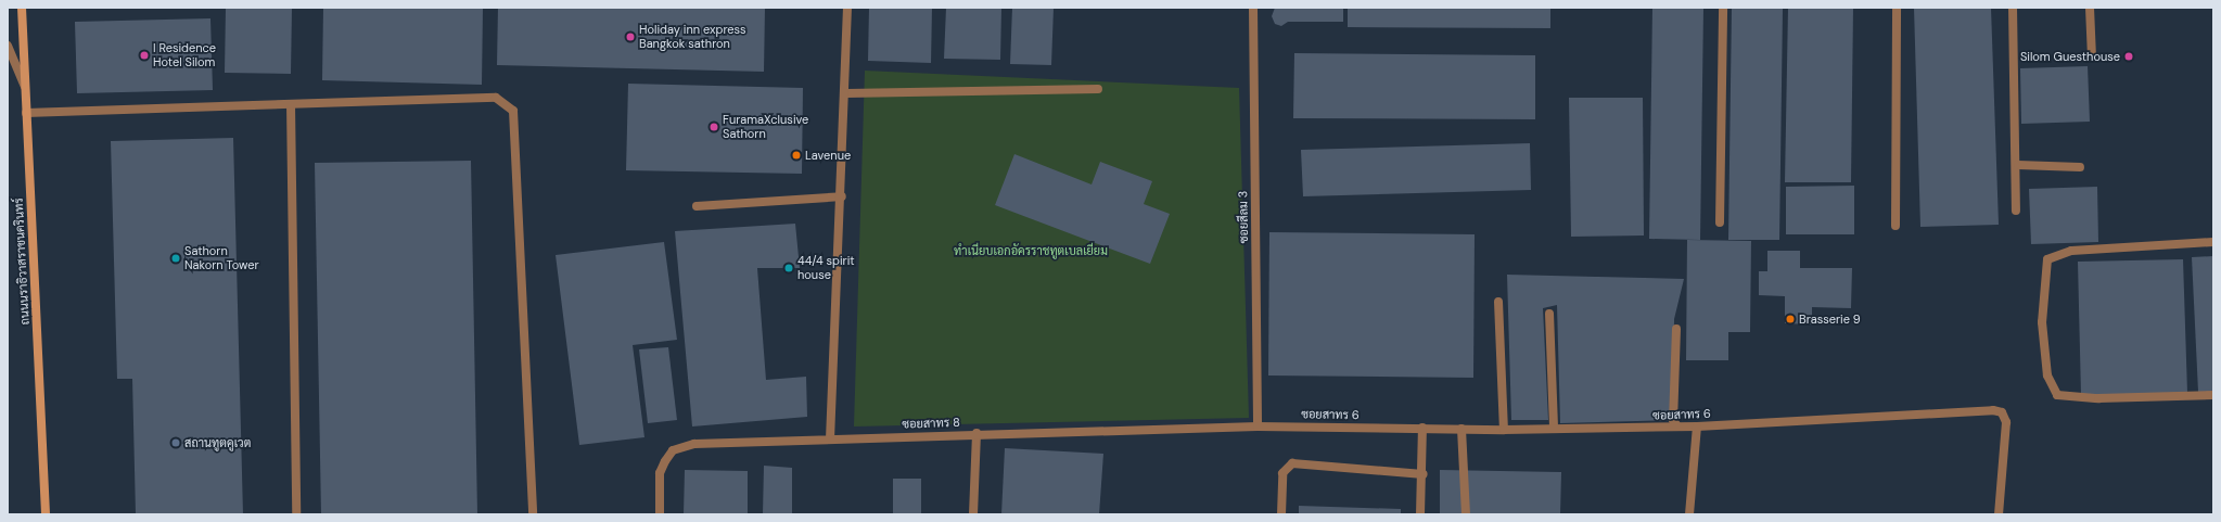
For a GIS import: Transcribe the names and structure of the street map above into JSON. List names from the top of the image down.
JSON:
{
  "streets": {
    "main road": ["ถนนนราธิวาสราชนครินทร์"],
    "street": ["ซอยสีลม 3", "ซอยสาทร 6", "ซอยสาทร 8"]
  },
  "crossings": [
    ["ซอยสีลม 3", "ซอยสาทร 6"],
    ["ซอยสีลม 3", "ซอยสาทร 8"],
    ["ซอยสาทร 6", "ซอยสาทร 8"]
  ],
  "parks": ["ทำเนียบเอกอัครราชทูตเบลเยียม"],
  "places": [
    "Holiday inn express Bangkok sathron",
    "I Residence Hotel Silom",
    "Silom Guesthouse",
    "FuramaXclusive Sathorn",
    "Lavenue",
    "Sathorn Nakorn Tower",
    "44/4 spirit house",
    "Brasserie 9",
    "สถานทูตคูเวต"
  ]
}
